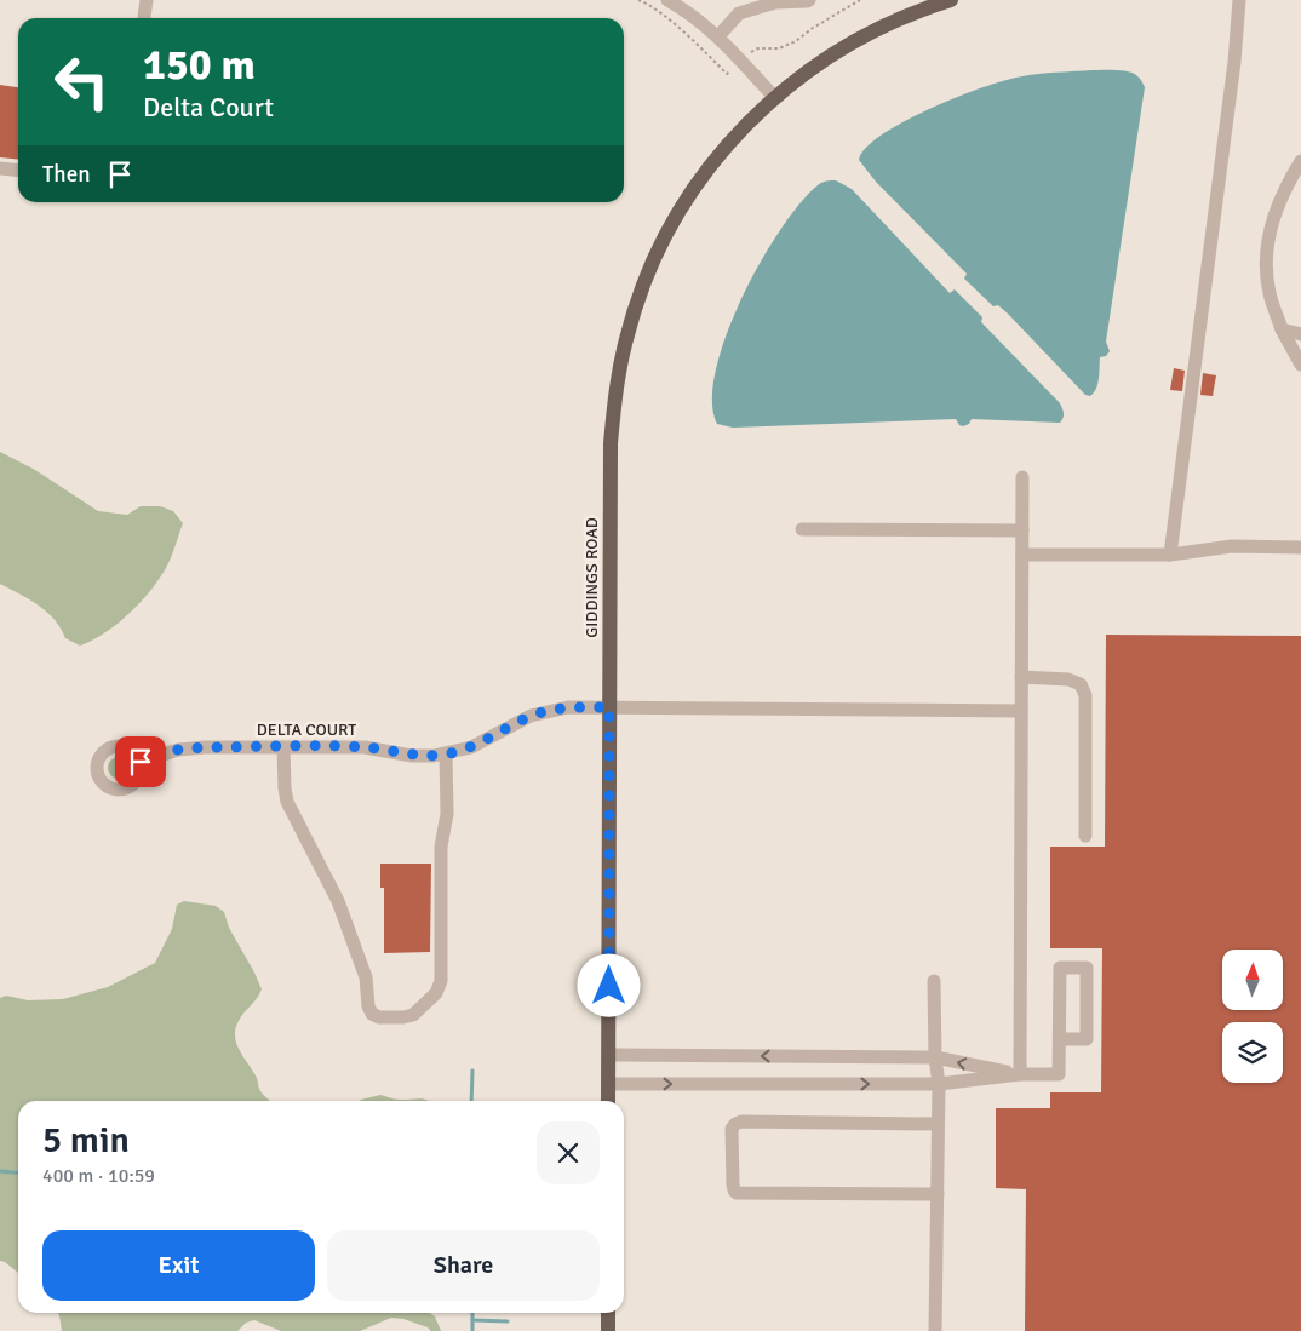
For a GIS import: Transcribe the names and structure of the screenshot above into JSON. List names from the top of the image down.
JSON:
{
  "streets": {
    "main road": ["GIDDINGS ROAD"],
    "street": ["DELTA COURT"]
  },
  "crossings": [
    ["GIDDINGS ROAD", "DELTA COURT"]
  ],
  "north": "top",
  "page": {
    "turn": ["150 m", "Delta Court"],
    "then": "Then",
    "heading": ["5 min", "400 m · 10:59"],
    "buttons": ["Exit", "Share"]
  }
}
